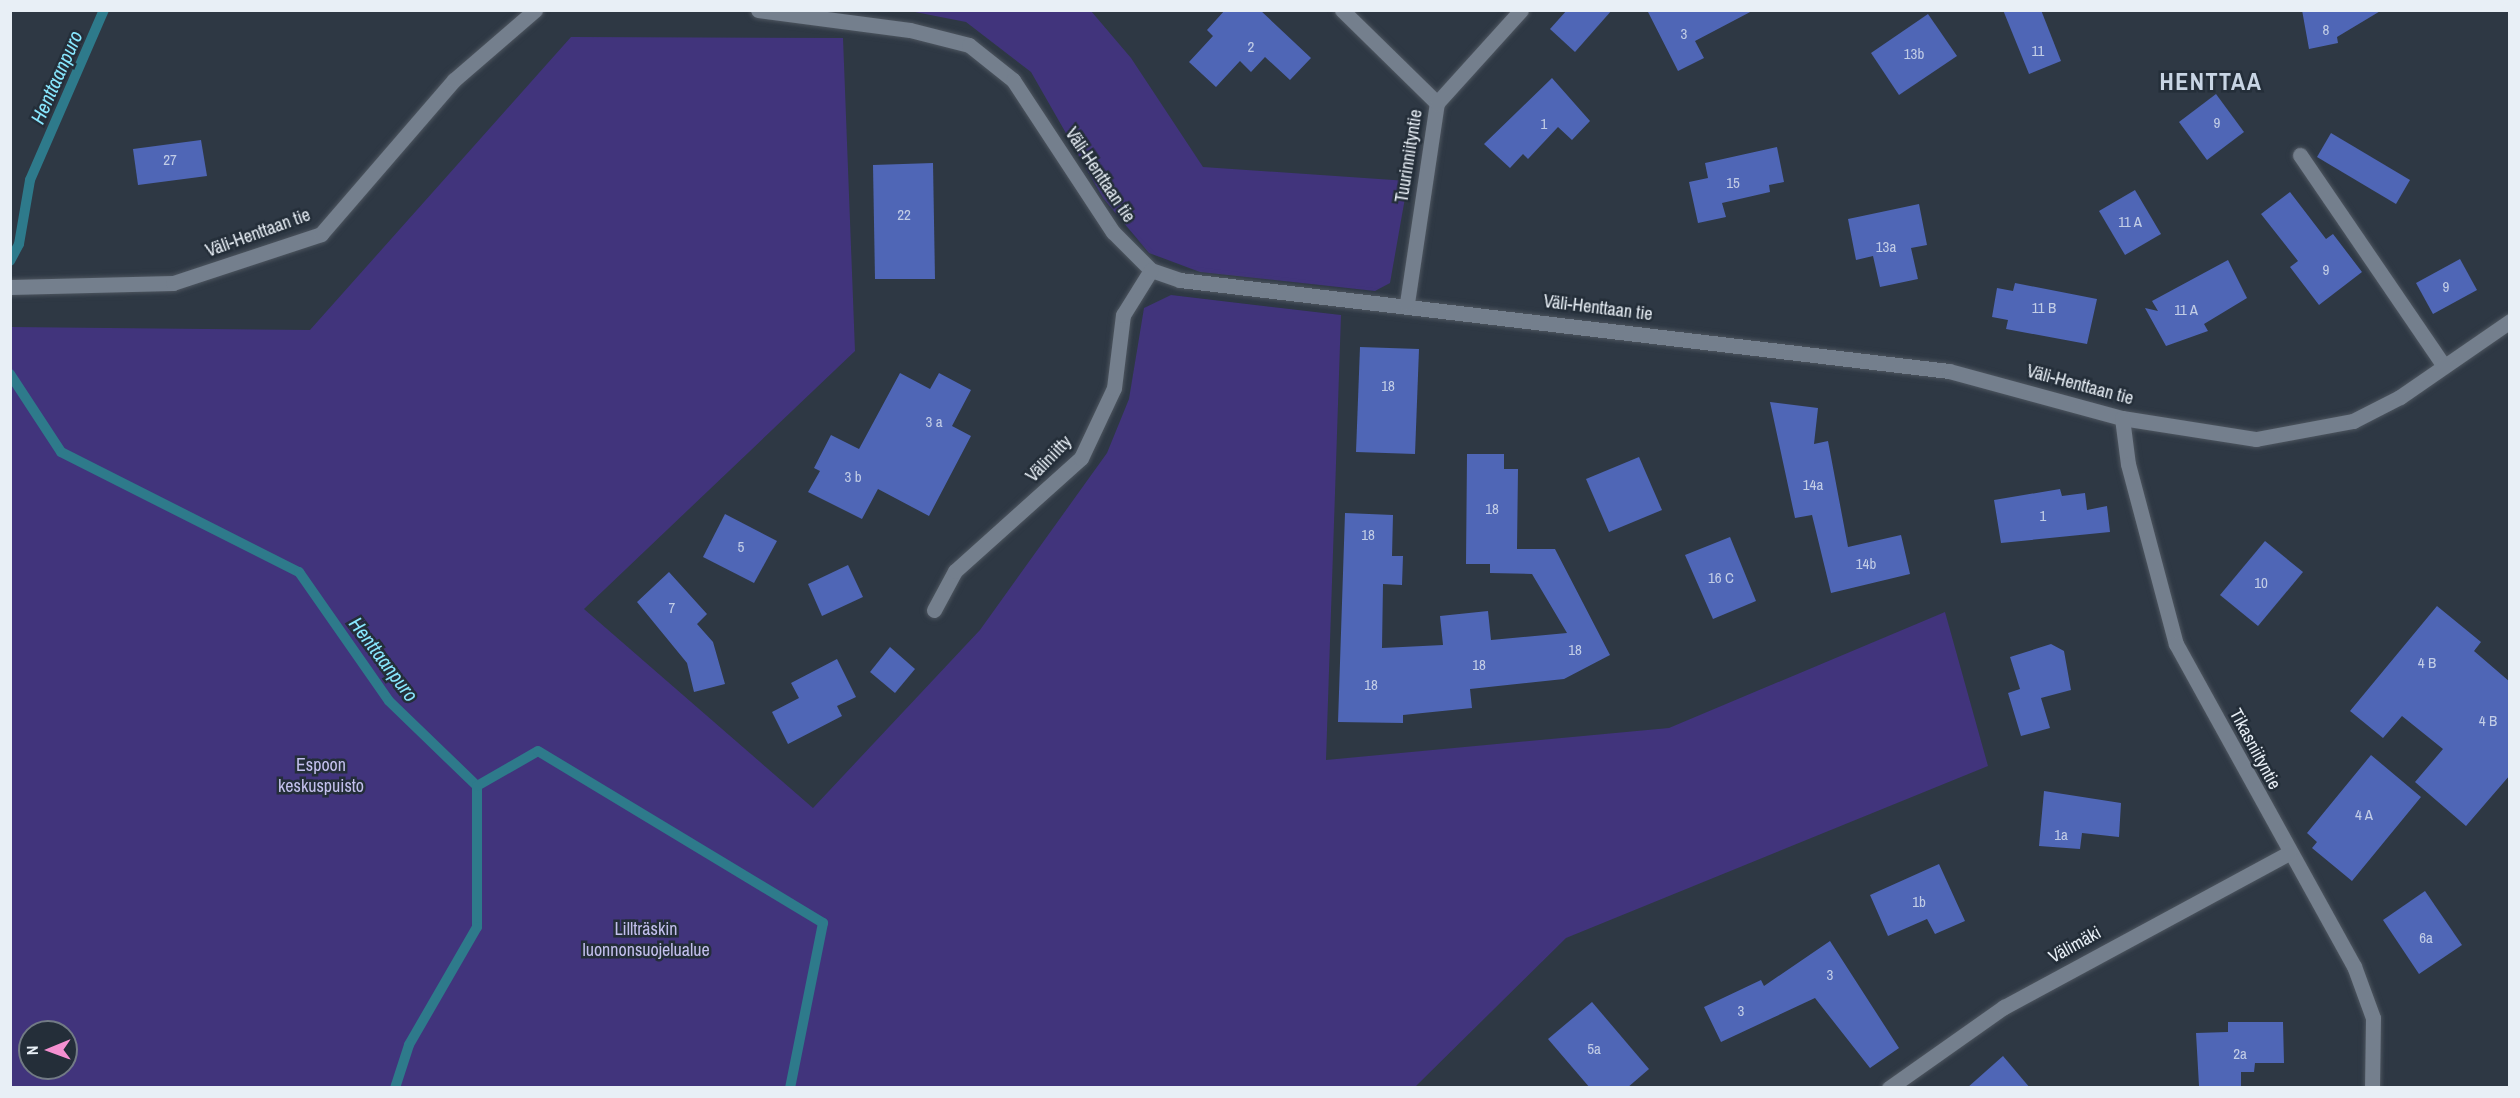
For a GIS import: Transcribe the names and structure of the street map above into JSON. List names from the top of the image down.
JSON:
{
  "streets": {
    "street": [
      "Tuurinniityntie",
      "Väli-Henttaan tie",
      "Väliniitty",
      "Tikasniityntie",
      "Välimäki"
    ]
  },
  "crossings": [
    ["Tuurinniityntie", "Väli-Henttaan tie"],
    ["Väli-Henttaan tie", "Väliniitty"],
    ["Väli-Henttaan tie", "Tikasniityntie"],
    ["Tikasniityntie", "Välimäki"]
  ],
  "districts": ["HENTTAA"],
  "water": ["Henttaanpuro"],
  "parks": ["Espoon keskuspuisto", "Lillträskin luonnonsuojelualue"],
  "house_numbers": [
    "8",
    "3",
    "2",
    "11",
    "13b",
    "9",
    "1",
    "27",
    "15",
    "22",
    "11 A",
    "13a",
    "9",
    "9",
    "11 B",
    "11 A",
    "18",
    "3 a",
    "3 b",
    "14a",
    "18",
    "1",
    "18",
    "5",
    "14b",
    "16 C",
    "10",
    "7",
    "18",
    "4 B",
    "18",
    "18",
    "4 B",
    "4 A",
    "1a",
    "1b",
    "6a",
    "3",
    "3",
    "5a",
    "2a"
  ],
  "north": "left"
}
